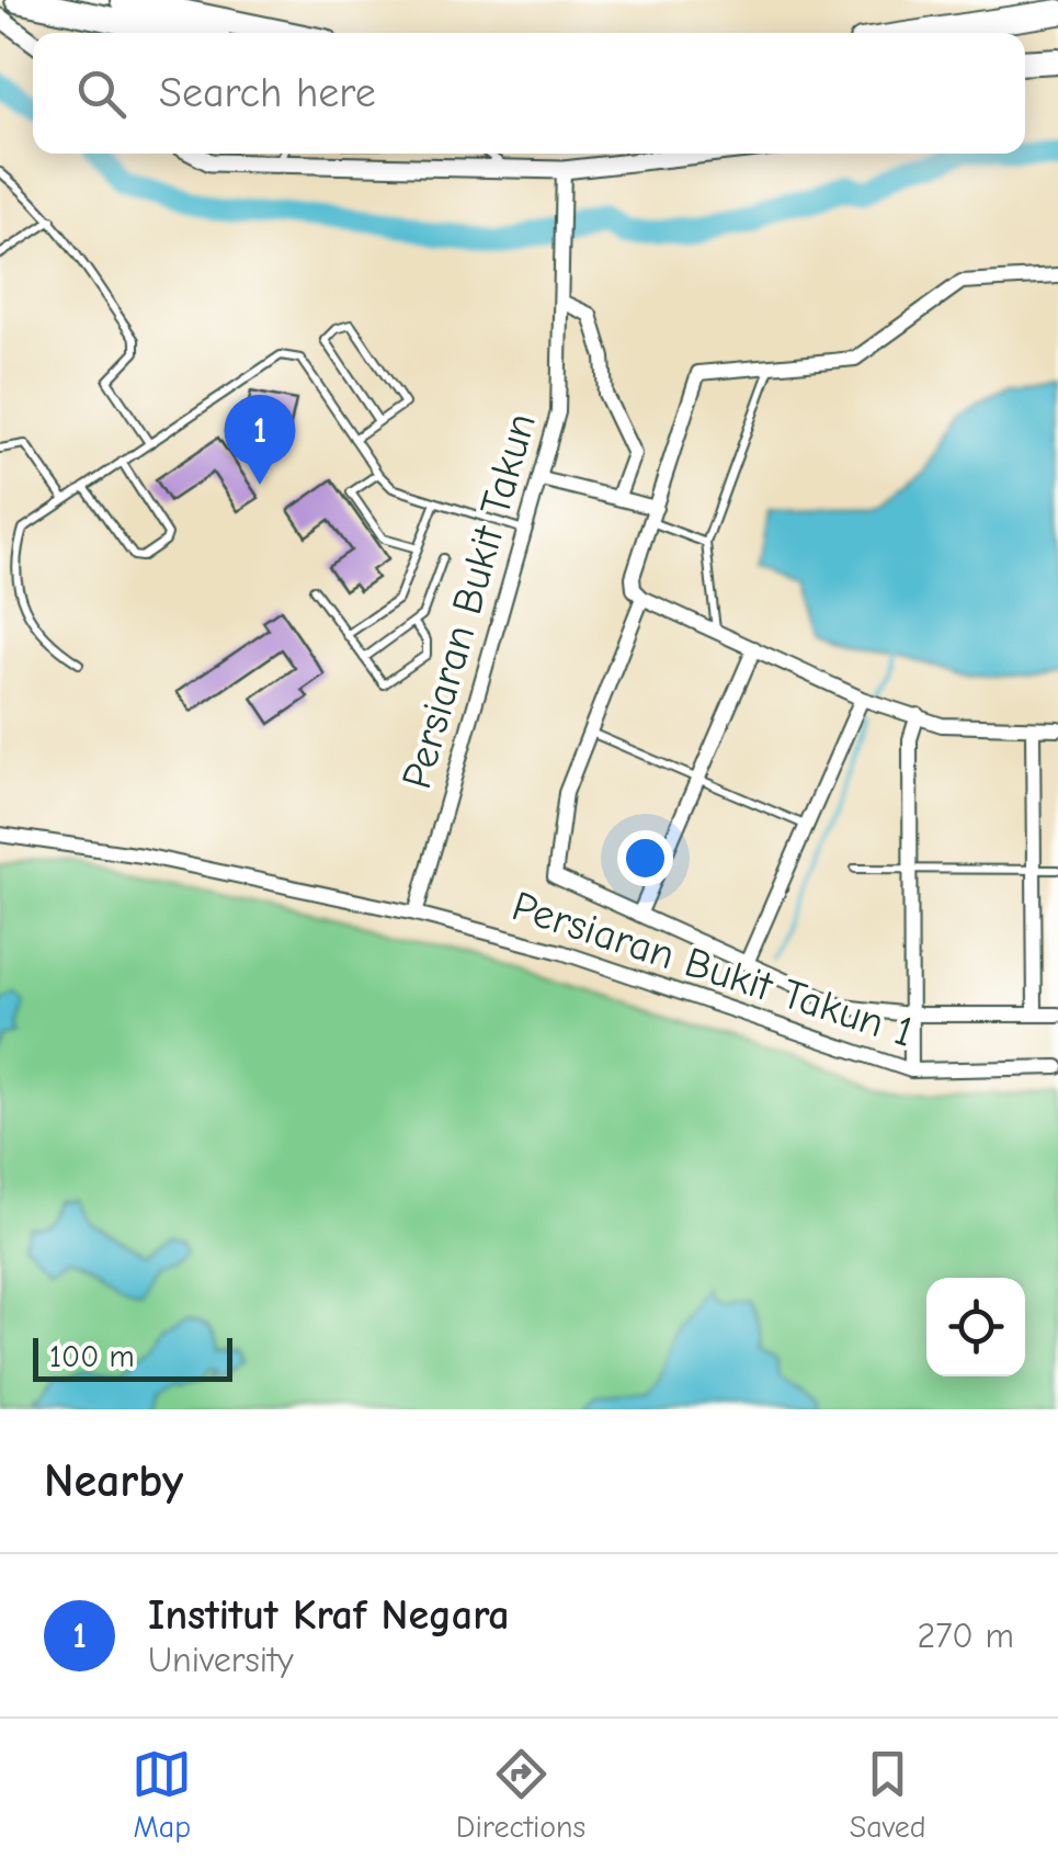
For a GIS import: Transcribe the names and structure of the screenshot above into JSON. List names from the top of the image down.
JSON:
{
  "streets": {
    "street": ["Persiaran Bukit Takun", "Persiaran Bukit Takun 1"]
  },
  "crossings": [
    ["Persiaran Bukit Takun", "Persiaran Bukit Takun 1"]
  ],
  "scale_bar": "100 m",
  "page": {
    "search": "Search here",
    "pins": "1",
    "scale": "100 m",
    "heading": "Nearby",
    "list": [
      {
        "mark": "1",
        "name": "Institut Kraf Negara",
        "note": "University",
        "value": "270 m"
      }
    ],
    "nav": ["Map", "Directions", "Saved"]
  }
}
